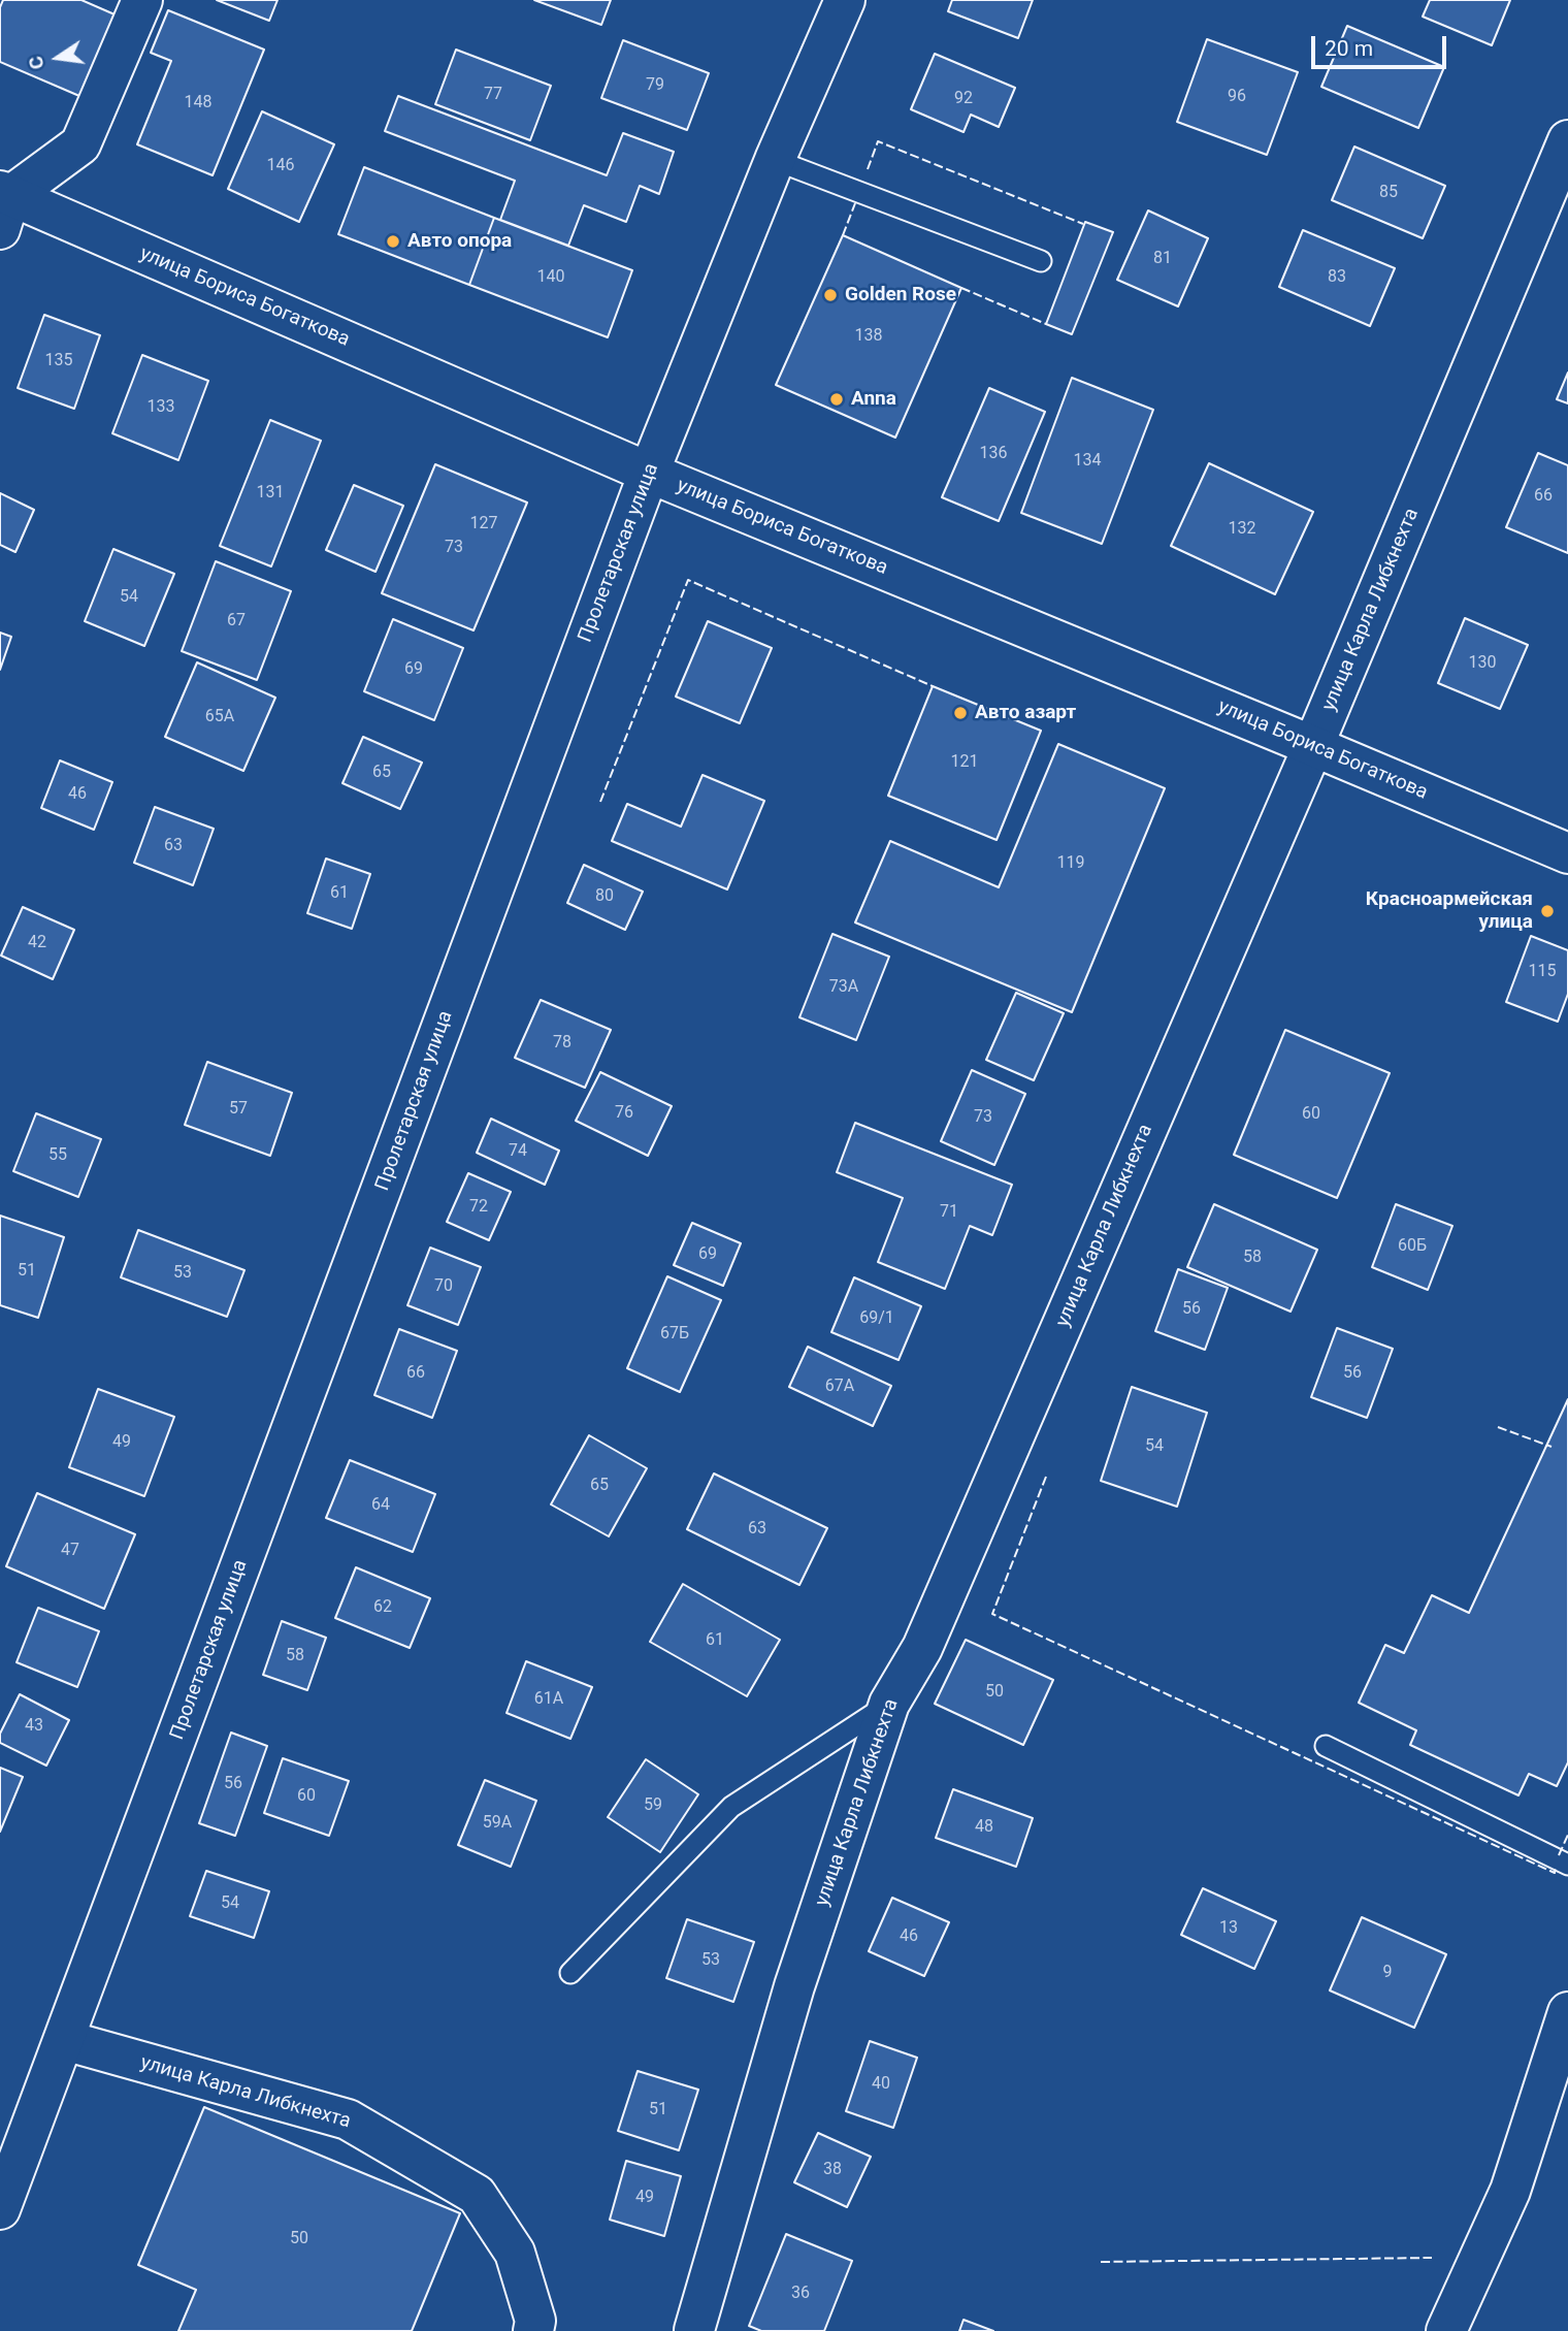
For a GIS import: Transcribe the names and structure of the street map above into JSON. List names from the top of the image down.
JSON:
{
  "streets": {
    "main road": ["улица Бориса Богаткова", "Пролетарская улица", "улица Карла Либкнехта"]
  },
  "crossings": [
    ["улица Бориса Богаткова", "Пролетарская улица"],
    ["улица Бориса Богаткова", "улица Карла Либкнехта"],
    ["Пролетарская улица", "улица Карла Либкнехта"]
  ],
  "places": [
    "Авто опора",
    "Golden Rose",
    "Anna",
    "Авто азарт",
    "Красноармейская улица"
  ],
  "house_numbers": [
    "79",
    "77",
    "96",
    "92",
    "148",
    "146",
    "85",
    "81",
    "140",
    "83",
    "138",
    "135",
    "133",
    "136",
    "134",
    "131",
    "66",
    "127",
    "132",
    "73",
    "54",
    "67",
    "130",
    "69",
    "65А",
    "121",
    "65",
    "46",
    "63",
    "119",
    "61",
    "80",
    "42",
    "115",
    "73А",
    "78",
    "57",
    "76",
    "60",
    "73",
    "74",
    "55",
    "72",
    "71",
    "60Б",
    "69",
    "58",
    "51",
    "53",
    "70",
    "56",
    "69/1",
    "67Б",
    "66",
    "56",
    "67А",
    "49",
    "54",
    "65",
    "64",
    "63",
    "47",
    "62",
    "61",
    "58",
    "50",
    "61А",
    "43",
    "56",
    "60",
    "59",
    "59А",
    "48",
    "54",
    "13",
    "46",
    "53",
    "9",
    "40",
    "51",
    "38",
    "49",
    "50",
    "36"
  ],
  "scale_bar": "20 m",
  "north": "left"
}
